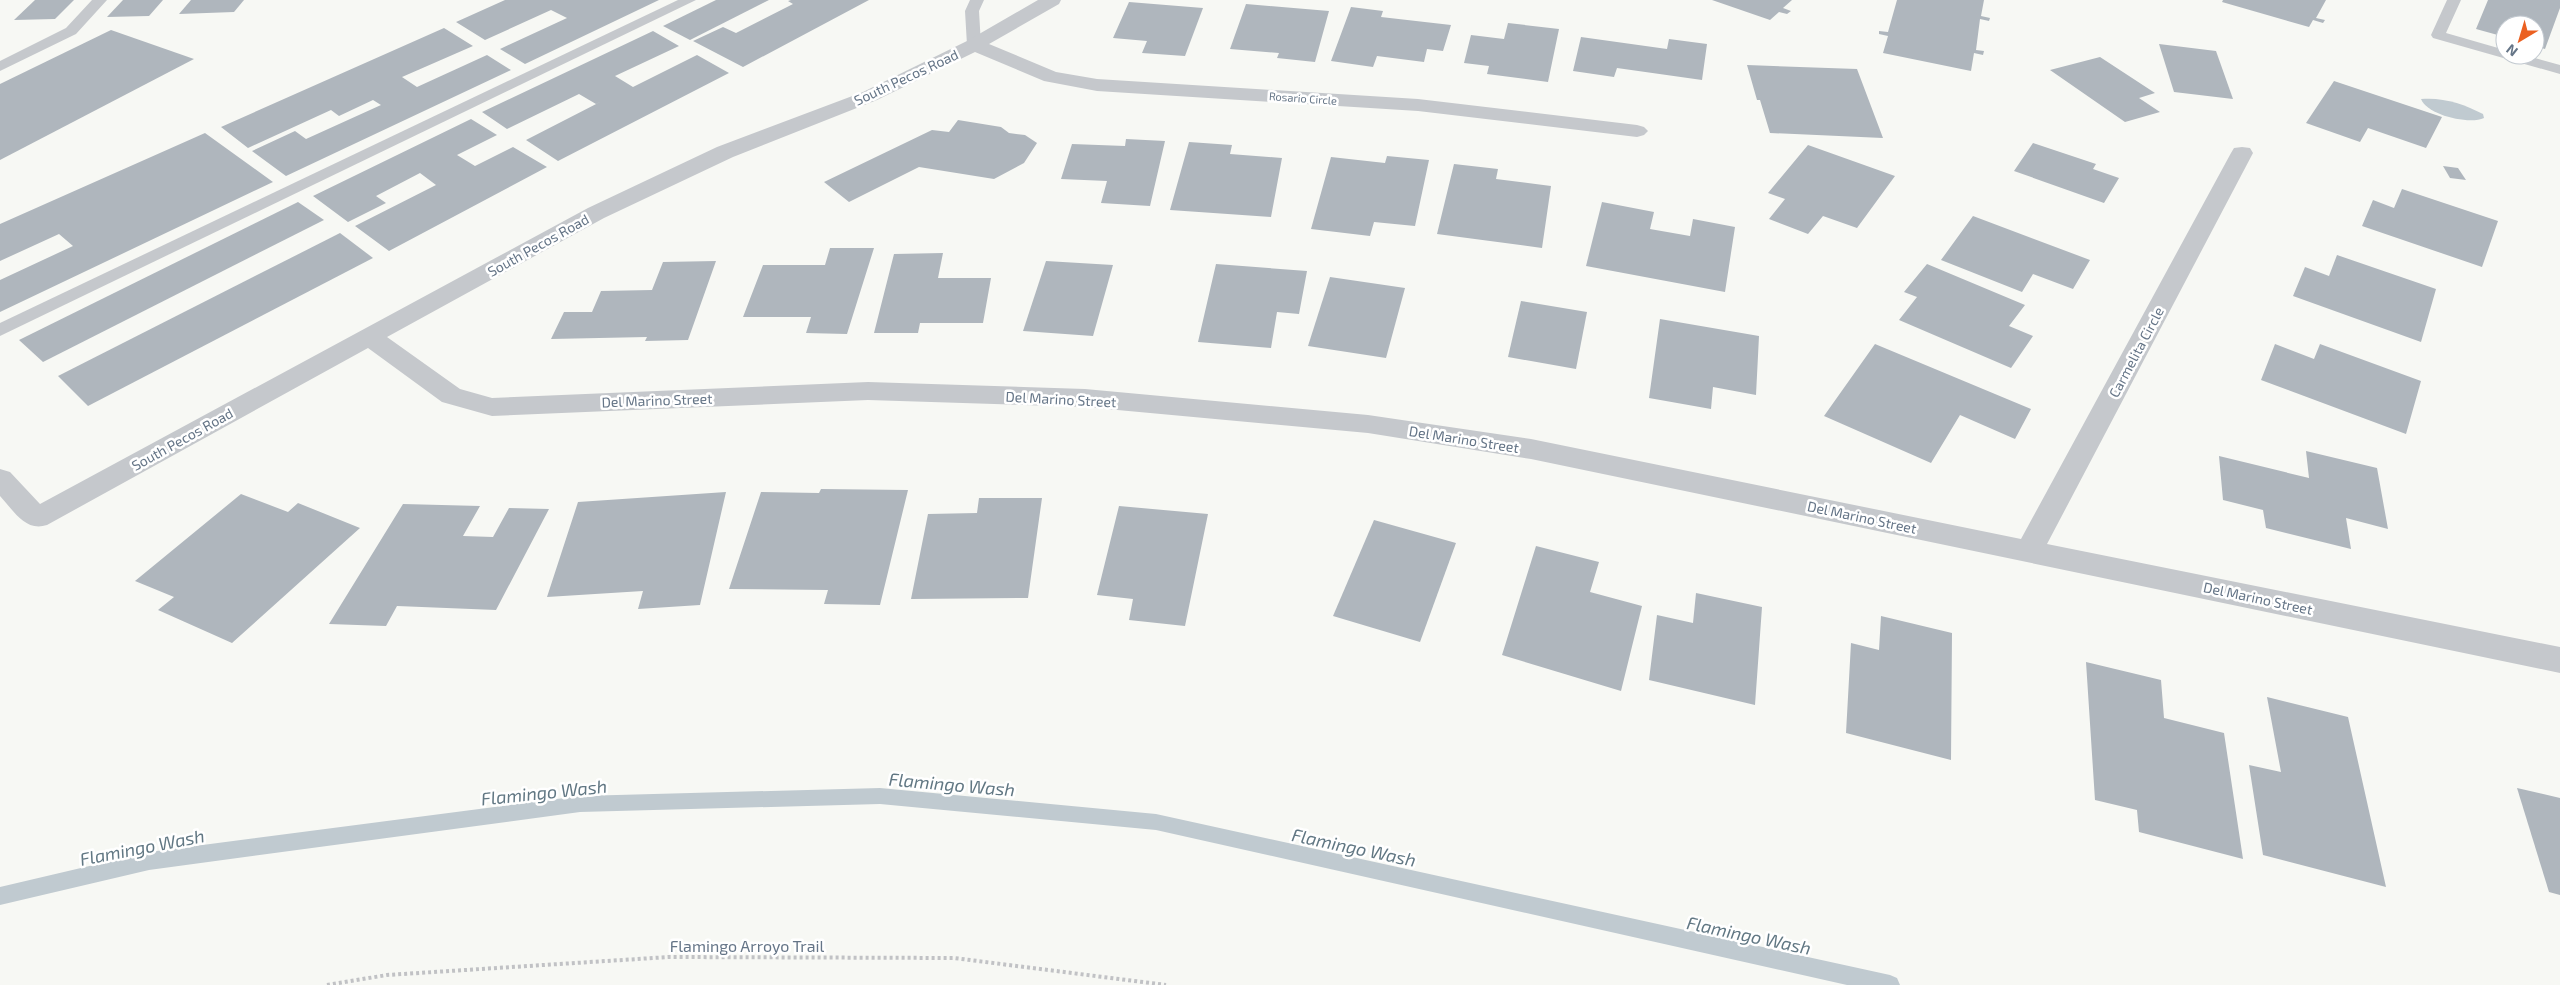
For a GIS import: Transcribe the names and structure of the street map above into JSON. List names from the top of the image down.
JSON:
{
  "streets": {
    "street": [
      "South Pecos Road",
      "Rosario Circle",
      "Carmelita Circle",
      "Del Marino Street"
    ],
    "path": ["Flamingo Arroyo Trail"]
  },
  "crossings": [
    ["South Pecos Road", "Rosario Circle"],
    ["South Pecos Road", "Del Marino Street"],
    ["Carmelita Circle", "Del Marino Street"]
  ],
  "water": ["Flamingo Wash"],
  "north": "bottom left"
}
